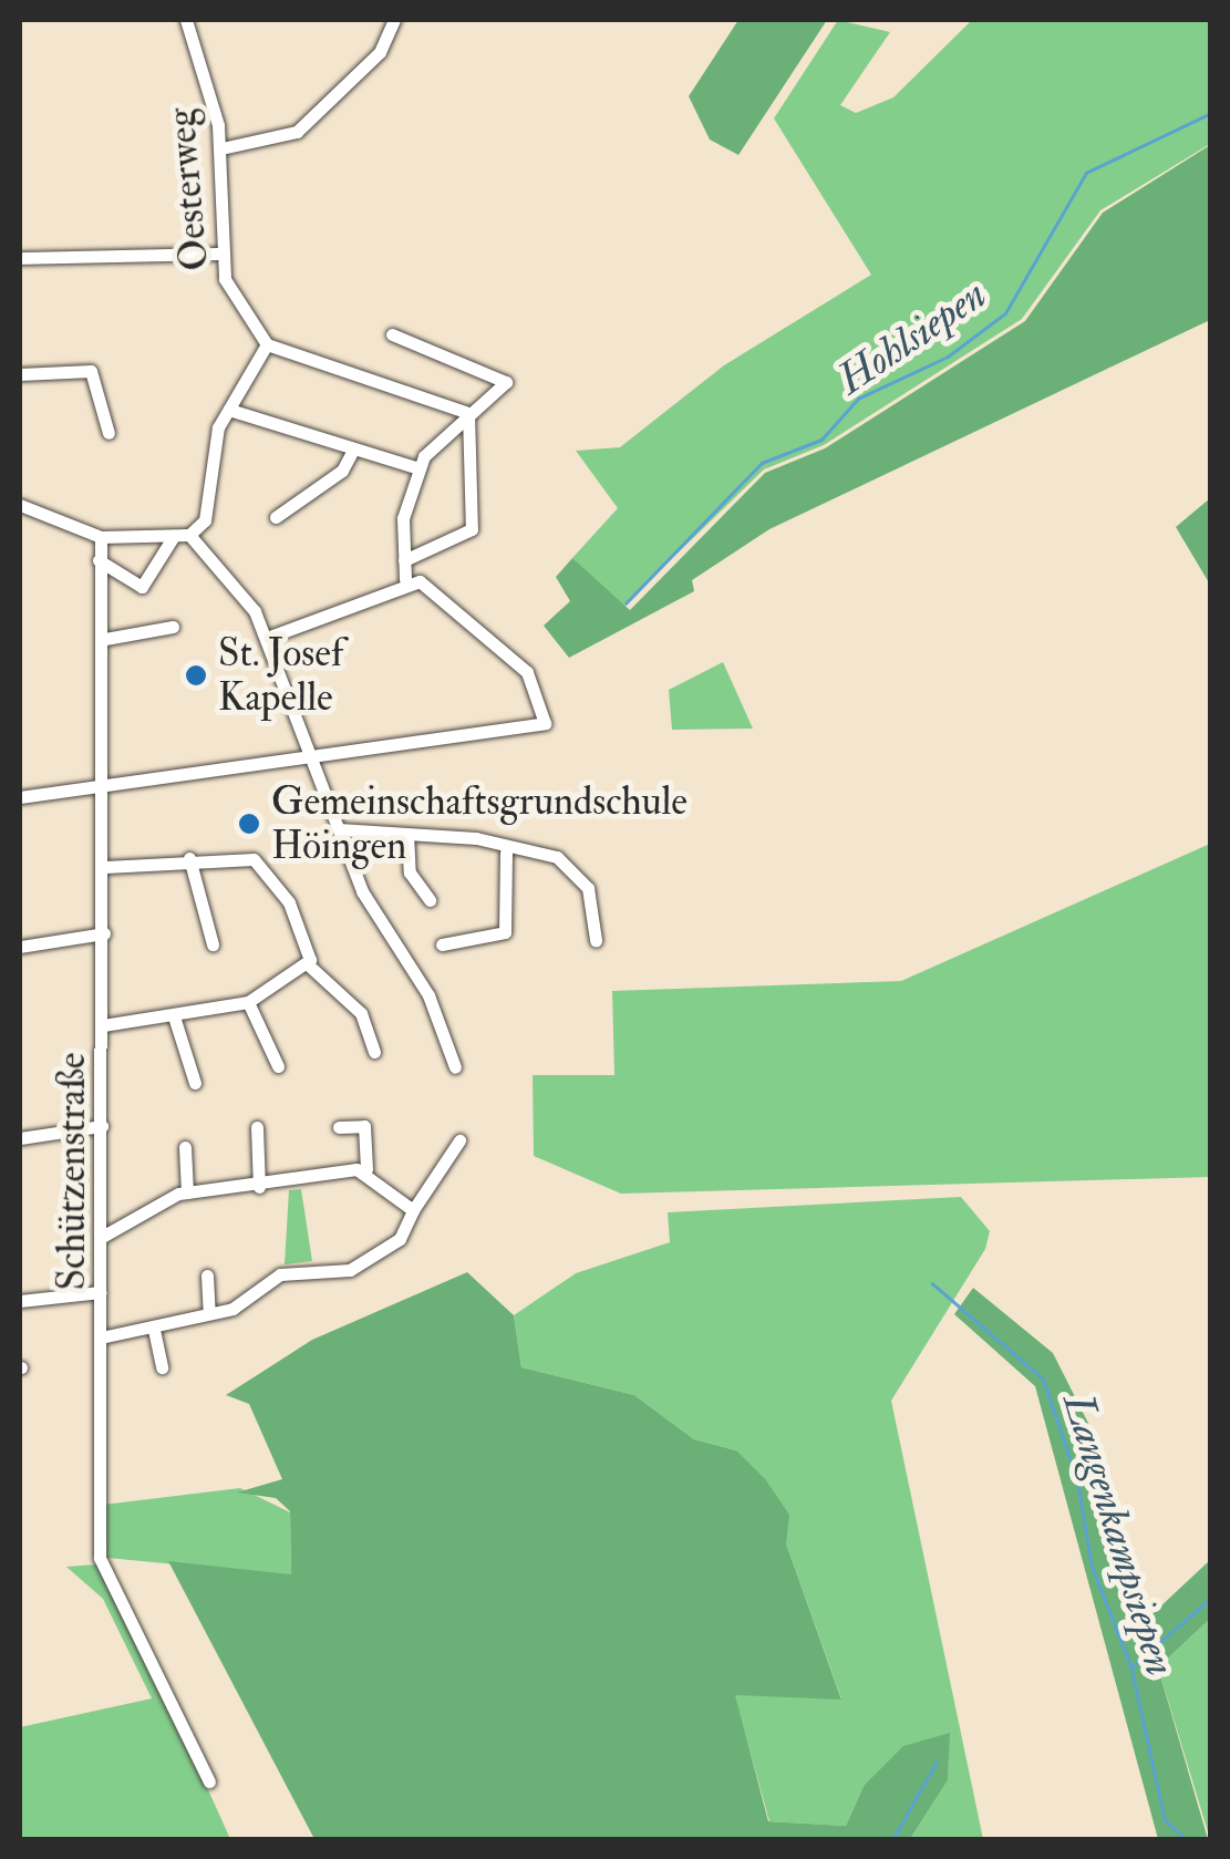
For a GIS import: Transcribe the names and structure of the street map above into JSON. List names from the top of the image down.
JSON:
{
  "streets": {
    "street": ["Oesterweg", "Schützenstraße"]
  },
  "water": ["Hohlsiepen", "Langenkampsiepen"],
  "places": ["St. Josef Kapelle", "Gemeinschaftsgrundschule Höingen"]
}
